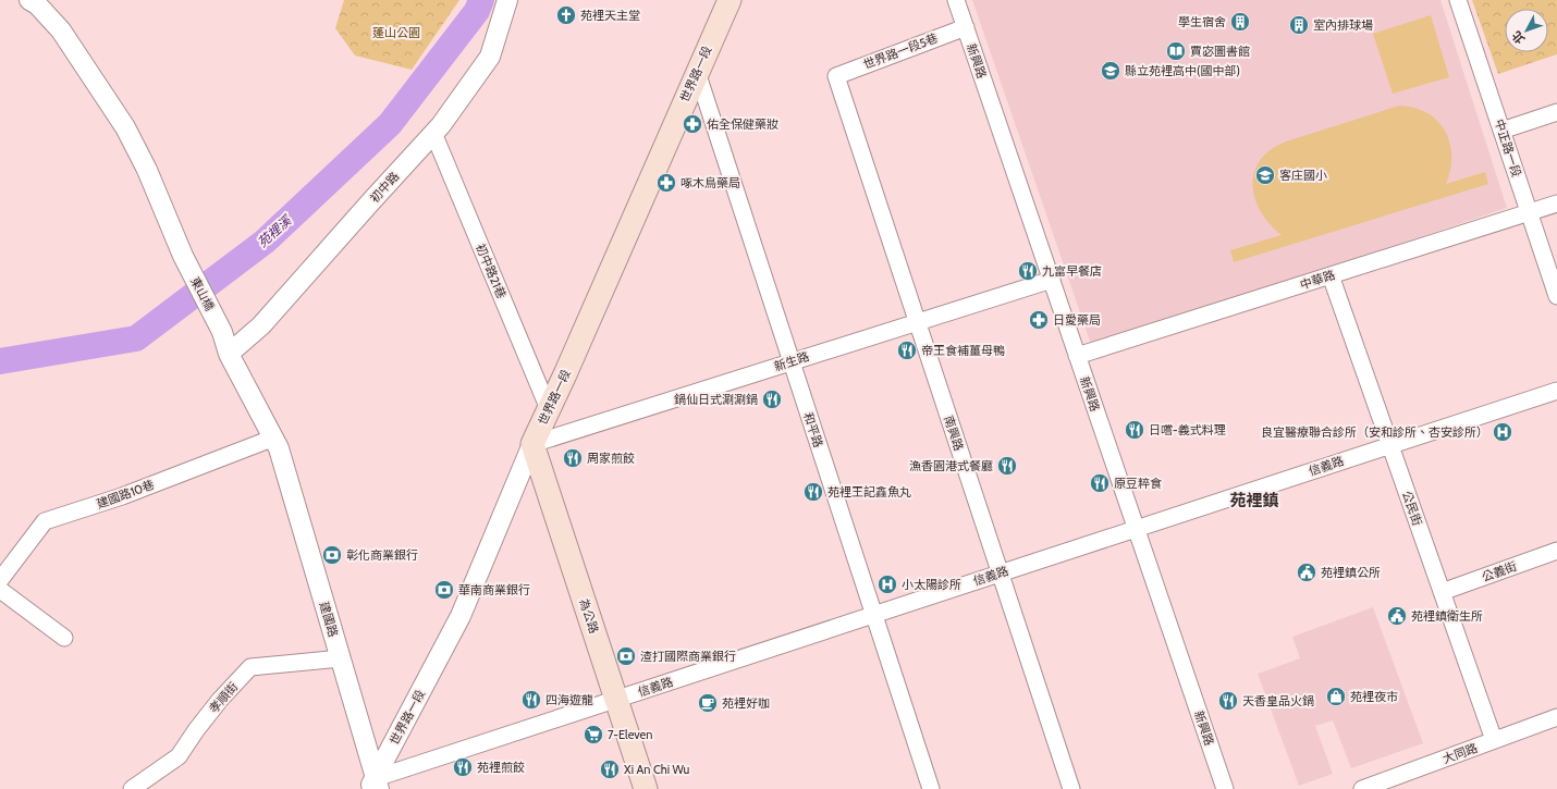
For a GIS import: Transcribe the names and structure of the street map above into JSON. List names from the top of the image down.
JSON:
{
  "streets": {
    "main road": ["世界路一段", "為公路"],
    "street": [
      "世界路一段5巷",
      "新興路",
      "中正路一段",
      "初中路",
      "初中路21巷",
      "中華路",
      "東山橋",
      "新生路",
      "和平路",
      "南興路",
      "信義路",
      "建國路10巷",
      "公民街",
      "公義街",
      "建國路",
      "孝順街",
      "大同路"
    ]
  },
  "crossings": [
    ["世界路一段5巷", "新興路"],
    ["世界路一段5巷", "南興路"],
    ["新興路", "中華路"],
    ["新興路", "新生路"],
    ["新興路", "信義路"],
    ["世界路一段", "初中路21巷"],
    ["世界路一段", "新生路"],
    ["世界路一段", "和平路"],
    ["世界路一段", "信義路"],
    ["世界路一段", "為公路"],
    ["世界路一段", "建國路"],
    ["中正路一段", "中華路"],
    ["初中路", "初中路21巷"],
    ["初中路", "東山橋"],
    ["初中路", "建國路"],
    ["中華路", "公民街"],
    ["東山橋", "建國路"],
    ["新生路", "和平路"],
    ["新生路", "南興路"],
    ["新生路", "為公路"],
    ["和平路", "信義路"],
    ["南興路", "信義路"],
    ["信義路", "公民街"],
    ["信義路", "為公路"],
    ["信義路", "建國路"],
    ["建國路10巷", "建國路"],
    ["公民街", "公義街"],
    ["公民街", "大同路"],
    ["建國路", "孝順街"]
  ],
  "districts": ["苑裡鎮"],
  "water": ["苑裡溪"],
  "parks": ["蓬山公園"],
  "places": {
    "church": ["苑裡天主堂"],
    "building": ["學生宿舍", "室內排球場"],
    "library": ["賈宓圖書館"],
    "school or university": ["縣立苑裡高中(國中部)", "客庄國小"],
    "pharmacy": ["佑全保健藥妝", "啄木鳥藥局", "日愛藥局"],
    "restaurant": [
      "九富早餐店",
      "帝王食補薑母鴨",
      "鍋仙日式涮涮鍋",
      "日嚐-義式料理",
      "周家煎餃",
      "漁香園港式餐廳",
      "原豆粹食",
      "苑裡王記鑫魚丸",
      "四海遊龍",
      "天香皇品火鍋",
      "苑裡煎餃",
      "Xi An Chi Wu"
    ],
    "hospital": ["良宜醫療聯合診所（安和診所、杏安診所）", "小太陽診所"],
    "bank": ["彰化商業銀行", "華南商業銀行", "渣打國際商業銀行"],
    "public building": ["苑裡鎮公所", "苑裡鎮衛生所"],
    "shop": ["苑裡夜市"],
    "cafe": ["苑裡好咖"],
    "supermarket": ["7-Eleven"]
  },
  "north": "bottom left"
}
